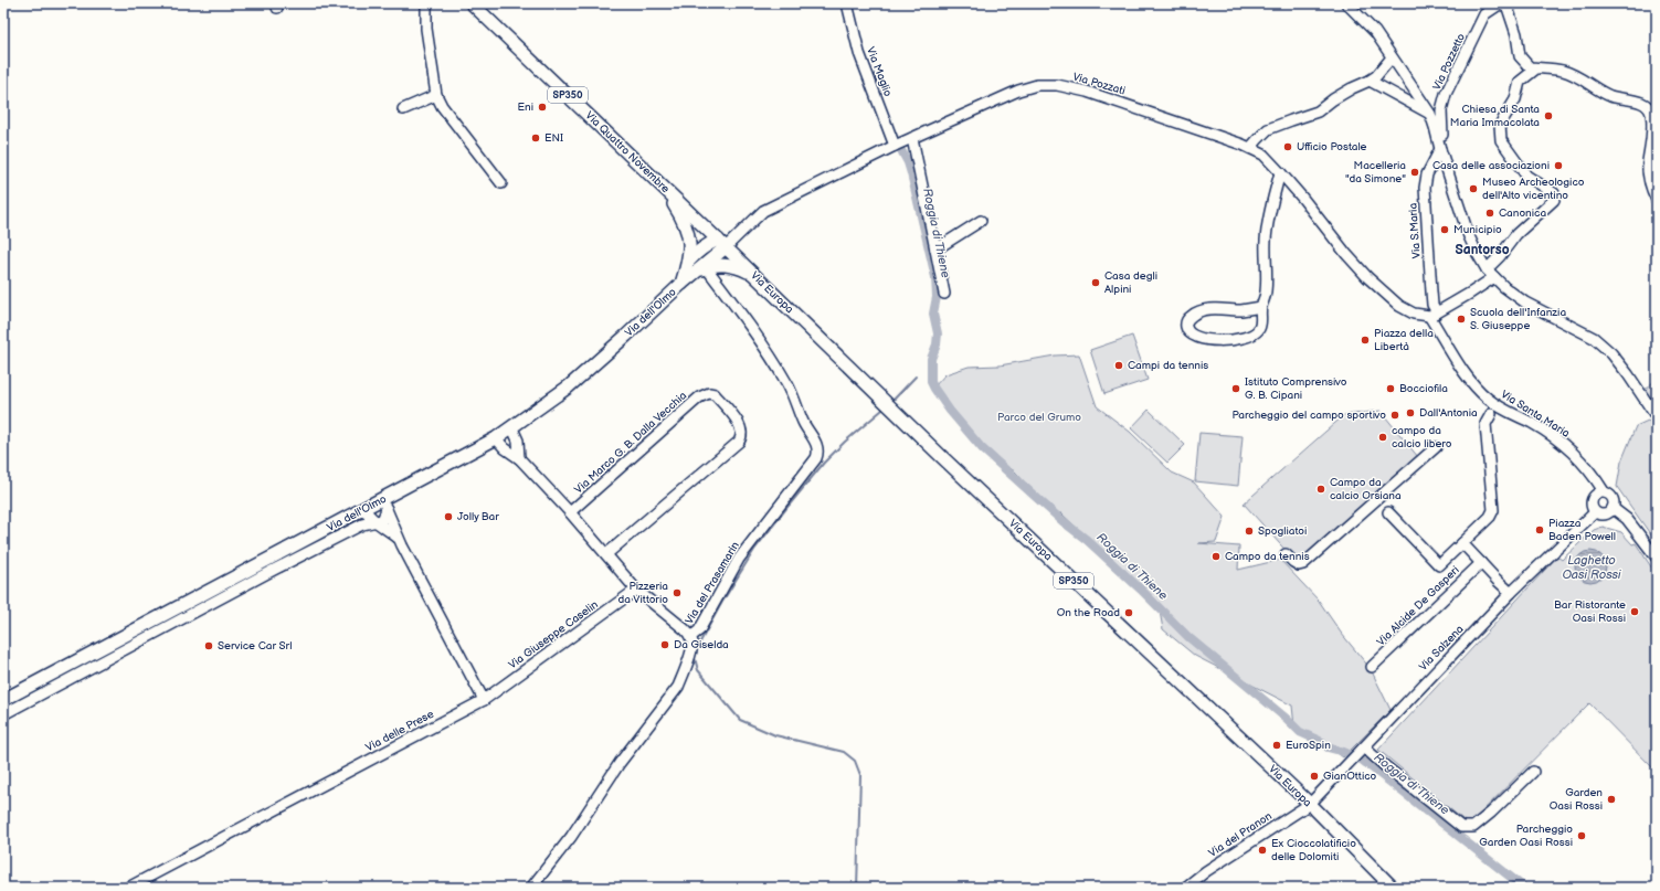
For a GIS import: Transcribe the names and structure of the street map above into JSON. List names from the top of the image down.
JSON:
{
  "streets": {
    "main road": [
      "SP350",
      "Via Quattro Novembre",
      "Via Europa",
      "Via dell'Olmo"
    ],
    "street": [
      "Via Pozzetto",
      "Via Maglio",
      "Via Pozzati",
      "Via S.Maria",
      "Via Santa Maria",
      "Via Marco G. B. Dalla Vecchia",
      "Via del Prasamarin",
      "Via Alcide De Gasperi",
      "Via Giuseppe Caselin",
      "Via Salzena",
      "Via delle Prese",
      "Via del Pranon"
    ]
  },
  "crossings": [
    ["Via Maglio", "Via Pozzati"],
    ["Via Pozzati", "Via Quattro Novembre"],
    ["Via Pozzati", "Via S.Maria"],
    ["Via Pozzati", "Via Europa"],
    ["Via Pozzati", "Via dell'Olmo"],
    ["Via Pozzati", "Via Santa Maria"],
    ["Via Quattro Novembre", "Via Europa"],
    ["Via Quattro Novembre", "Via dell'Olmo"],
    ["Via S.Maria", "Via Santa Maria"],
    ["Via Europa", "Via dell'Olmo"],
    ["Via Europa", "Via Salzena"],
    ["Via Europa", "Via del Pranon"],
    ["Via dell'Olmo", "Via del Prasamarin"],
    ["Via Santa Maria", "Via Salzena"],
    ["Via Giuseppe Caselin", "Via delle Prese"],
    ["Via Salzena", "Via del Pranon"]
  ],
  "districts": ["Santorso"],
  "water": ["Roggia di Thiene", "Laghetto Oasi Rossi"],
  "parks": ["Parco del Grumo"],
  "places": [
    "Eni",
    "Chiesa di Santa Maria Immacolata",
    "ENI",
    "Ufficio Postale",
    "Casa delle associazioni",
    "Macelleria \"da Simone\"",
    "Museo Archeologico dell'Alto vicentino",
    "Canonica",
    "Municipio",
    "Casa degli Alpini",
    "Scuola dell'Infanzia S. Giuseppe",
    "Piazza della Libertà",
    "Campi da tennis",
    "Istituto Comprensivo G. B. Cipani",
    "Bocciofila",
    "Dall'Antonia",
    "Parcheggio del campo sportivo",
    "campo da calcio libero",
    "Campo da calcio Orsiana",
    "Jolly Bar",
    "Piazza Baden Powell",
    "Spogliatoi",
    "Campo da tennis",
    "Pizzeria da Vittorio",
    "Bar Ristorante Oasi Rossi",
    "On the Road",
    "Da Giselda",
    "Service Car Srl",
    "EuroSpin",
    "GianOttico",
    "Garden Oasi Rossi",
    "Parcheggio Garden Oasi Rossi",
    "Ex Cioccolatificio delle Dolomiti"
  ]
}
